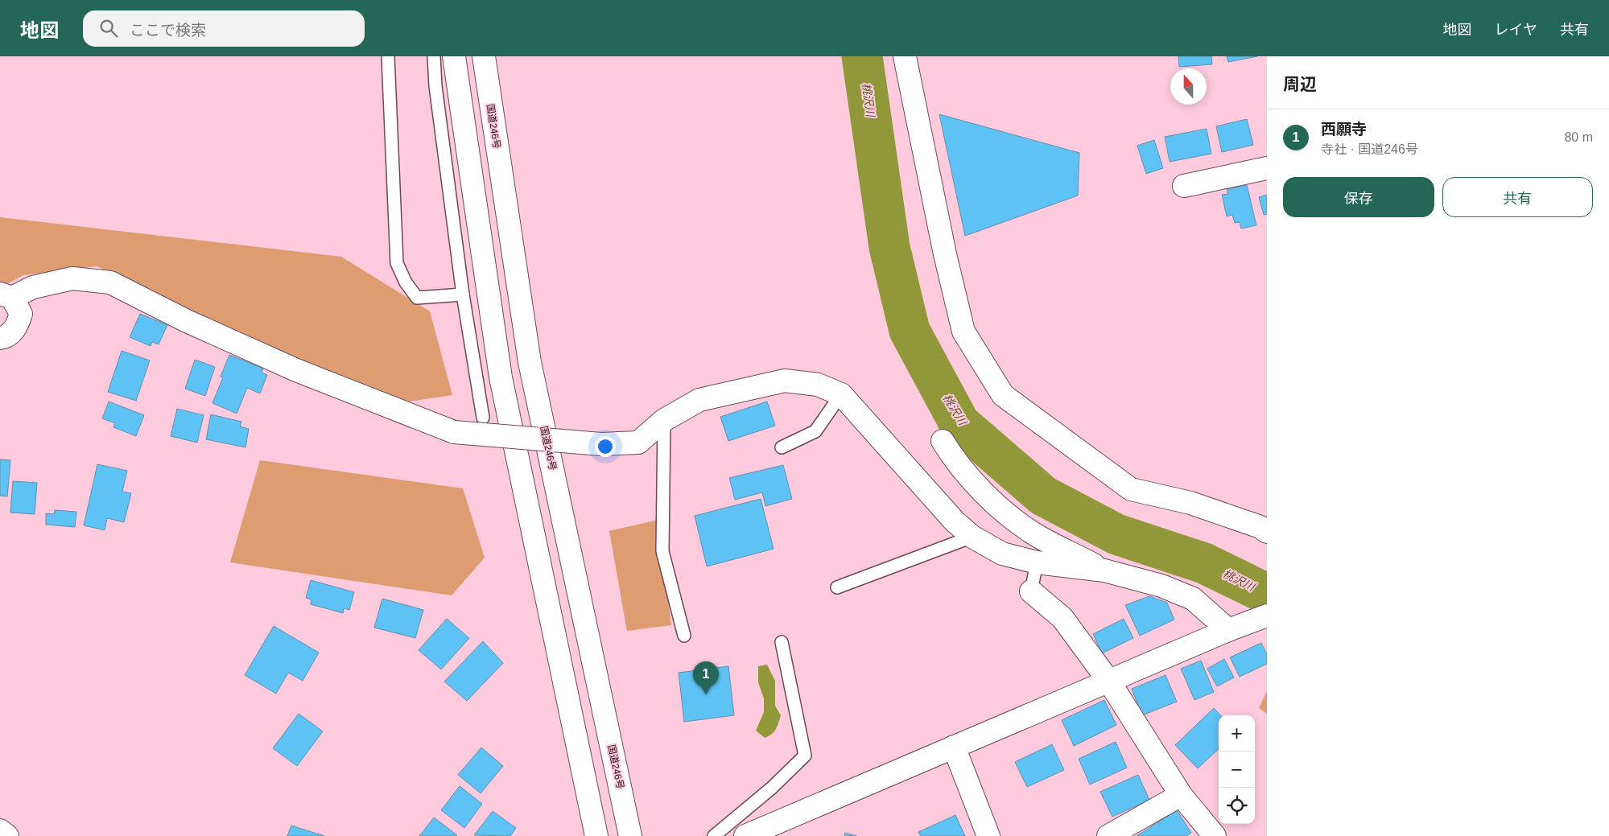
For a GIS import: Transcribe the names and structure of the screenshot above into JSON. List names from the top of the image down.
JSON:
{
  "streets": {
    "main road": ["国道246号"]
  },
  "water": ["桃沢川"],
  "north": "top",
  "page": {
    "header": "地図",
    "search": "ここで検索",
    "nav": ["地図", "レイヤ", "共有"],
    "heading": "周辺",
    "list": [
      {
        "mark": "1",
        "name": "西願寺",
        "note": "寺社 · 国道246号",
        "value": "80 m"
      }
    ],
    "buttons": ["保存", "共有"],
    "pins": "1",
    "map_buttons": ["+", "−"]
  }
}
